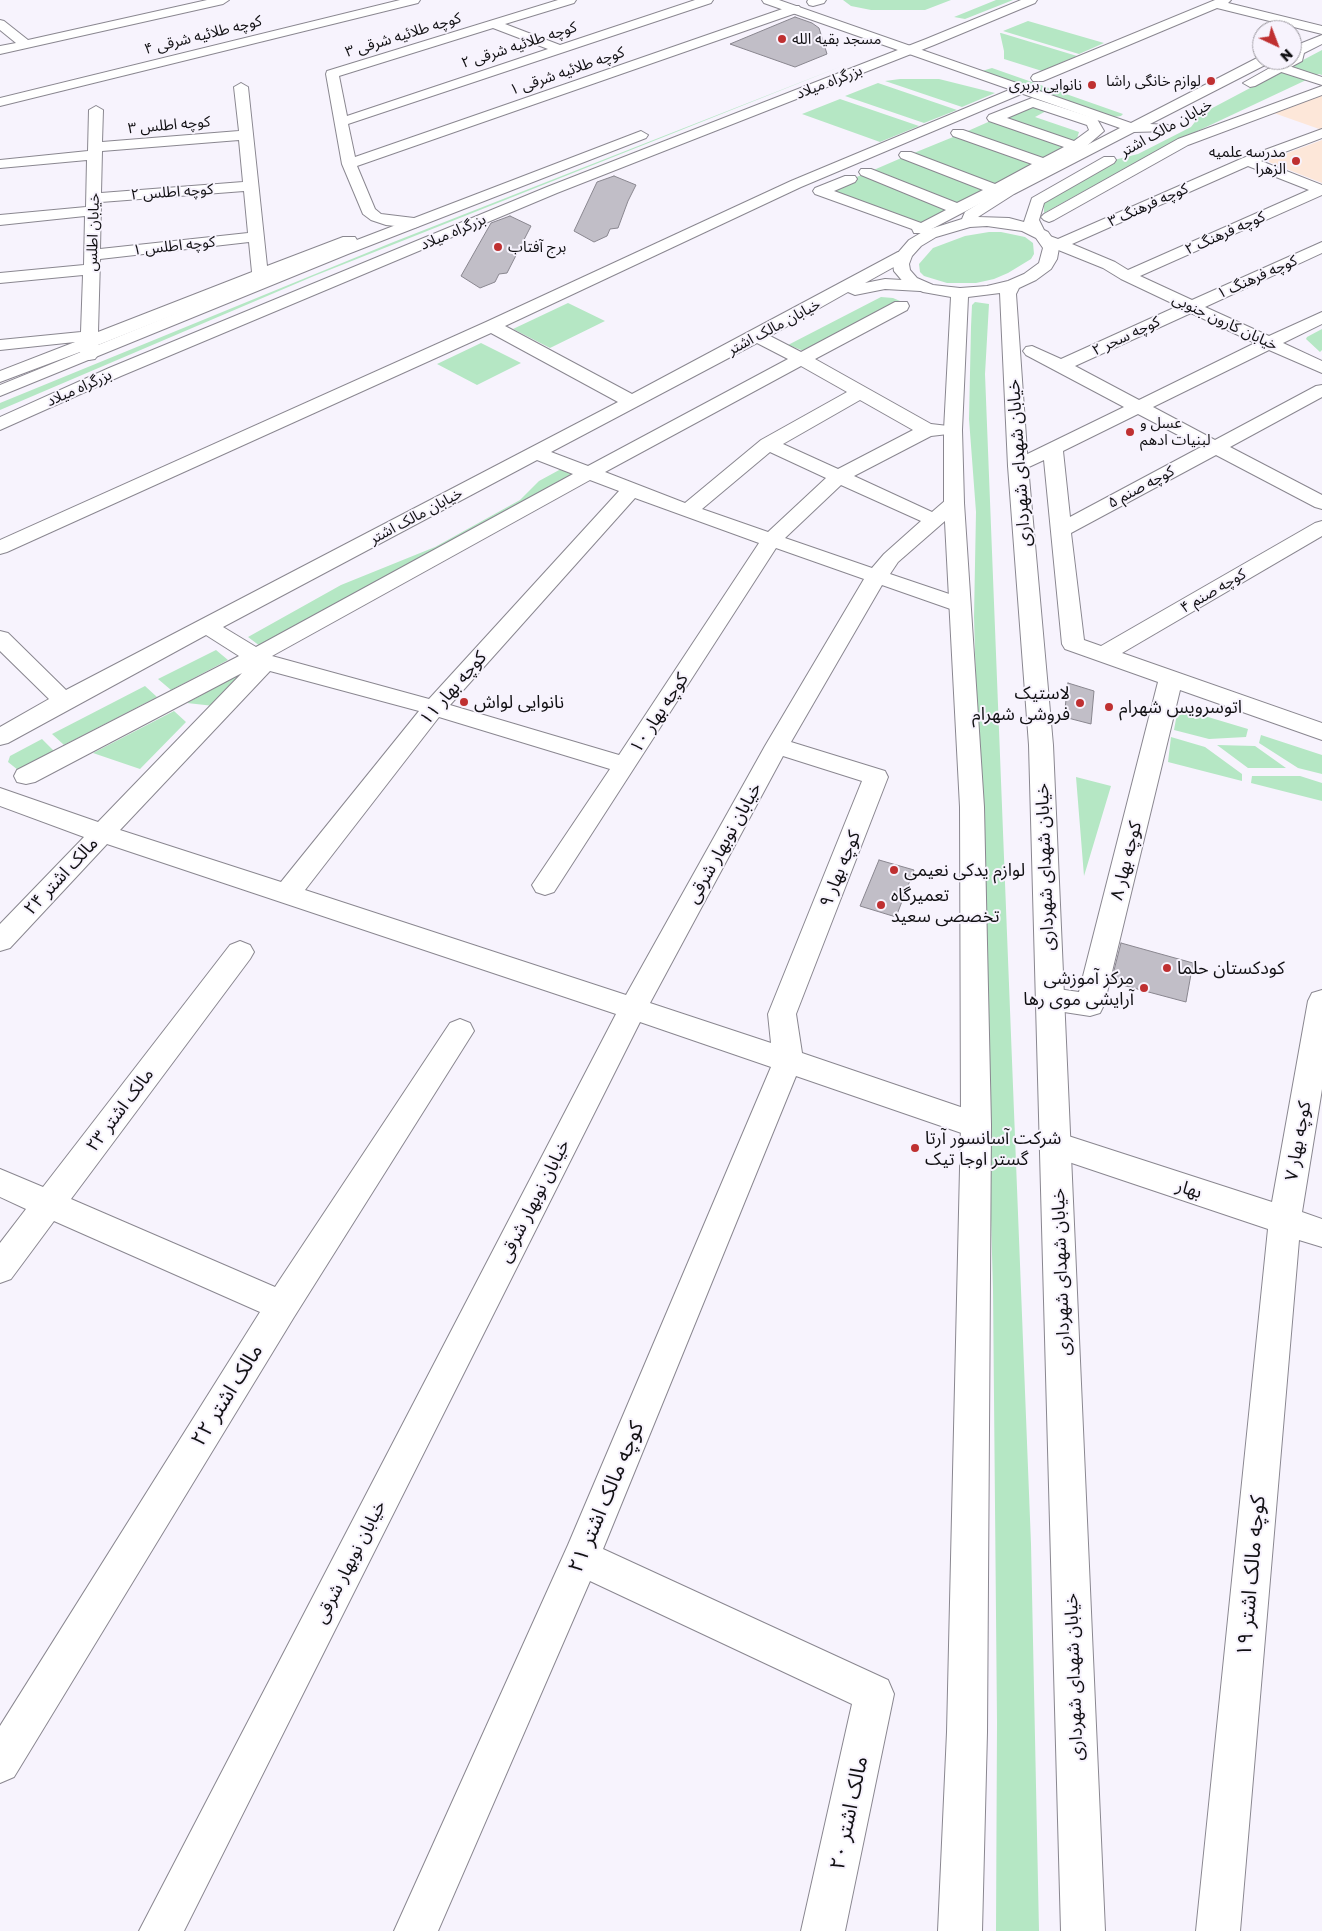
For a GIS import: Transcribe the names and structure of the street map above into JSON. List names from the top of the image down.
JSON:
{
  "streets": {
    "main road": [
      "کوچه طلائیه شرقی ۴",
      "کوچه طلائیه شرقی ۳",
      "کوچه طلائیه شرقی ۲",
      "کوچه طلائیه شرقی ۱",
      "بزرگراه میلاد",
      "کوچه اطلس ۳",
      "خیابان مالک اشتر",
      "کوچه اطلس ۲",
      "کوچه فرهنگ ۳",
      "خیابان اطلس",
      "کوچه فرهنگ ۲",
      "کوچه اطلس ۱",
      "کوچه فرهنگ ۱",
      "خیابان کارون جنوبی",
      "کوچه سحر ۲",
      "خیابان شهدای شهرداری",
      "کوچه صنم ۵",
      "کوچه صنم ۴",
      "کوچه بهار ۱۱",
      "کوچه بهار ۱۰",
      "خیابان نوبهار شرقی",
      "کوچه بهار ۸",
      "کوچه بهار ۹",
      "مالک اشتر ۲۴",
      "مالک اشتر ۲۳",
      "کوچه بهار ۷",
      "بهار",
      "مالک اشتر ۲۲",
      "کوچه مالک اشتر ۲۱",
      "کوچه مالک اشتر ۱۹",
      "مالک اشتر ۲۰"
    ]
  },
  "crossings": [
    ["کوچه طلائیه شرقی ۳", "کوچه طلائیه شرقی ۲"],
    ["بزرگراه میلاد", "خیابان اطلس"],
    ["کوچه اطلس ۳", "خیابان اطلس"],
    ["خیابان مالک اشتر", "کوچه فرهنگ ۳"],
    ["خیابان مالک اشتر", "خیابان کارون جنوبی"],
    ["خیابان مالک اشتر", "خیابان شهدای شهرداری"],
    ["کوچه اطلس ۲", "خیابان اطلس"],
    ["کوچه فرهنگ ۳", "خیابان کارون جنوبی"],
    ["خیابان اطلس", "کوچه اطلس ۱"],
    ["کوچه فرهنگ ۲", "خیابان کارون جنوبی"],
    ["کوچه فرهنگ ۱", "خیابان کارون جنوبی"],
    ["کوچه فرهنگ ۱", "کوچه سحر ۲"],
    ["خیابان کارون جنوبی", "کوچه سحر ۲"],
    ["خیابان شهدای شهرداری", "کوچه بهار ۸"],
    ["خیابان شهدای شهرداری", "بهار"],
    ["خیابان نوبهار شرقی", "کوچه بهار ۹"],
    ["کوچه بهار ۹", "کوچه مالک اشتر ۲۱"],
    ["کوچه بهار ۷", "بهار"],
    ["کوچه بهار ۷", "کوچه مالک اشتر ۱۹"],
    ["بهار", "کوچه مالک اشتر ۱۹"],
    ["کوچه مالک اشتر ۲۱", "مالک اشتر ۲۰"]
  ],
  "places": [
    "مسجد بقیه الله",
    "لوازم خانگی راشا",
    "نانوایی بربری",
    "مدرسه علمیه الزهرا",
    "برج آفتاب",
    "عسل و لبنیات ادهم",
    "نانوایی لواش",
    "لاستیک فروشی شهرام",
    "اتوسرویس شهرام",
    "لوازم یدکی نعیمی",
    "تعمیرگاه تخصصی سعید",
    "کودکستان حلما",
    "مرکز آموزشی آرایشی موی رها",
    "شرکت آسانسور آرتا گستر اوجا تیک"
  ],
  "north": "bottom right"
}
